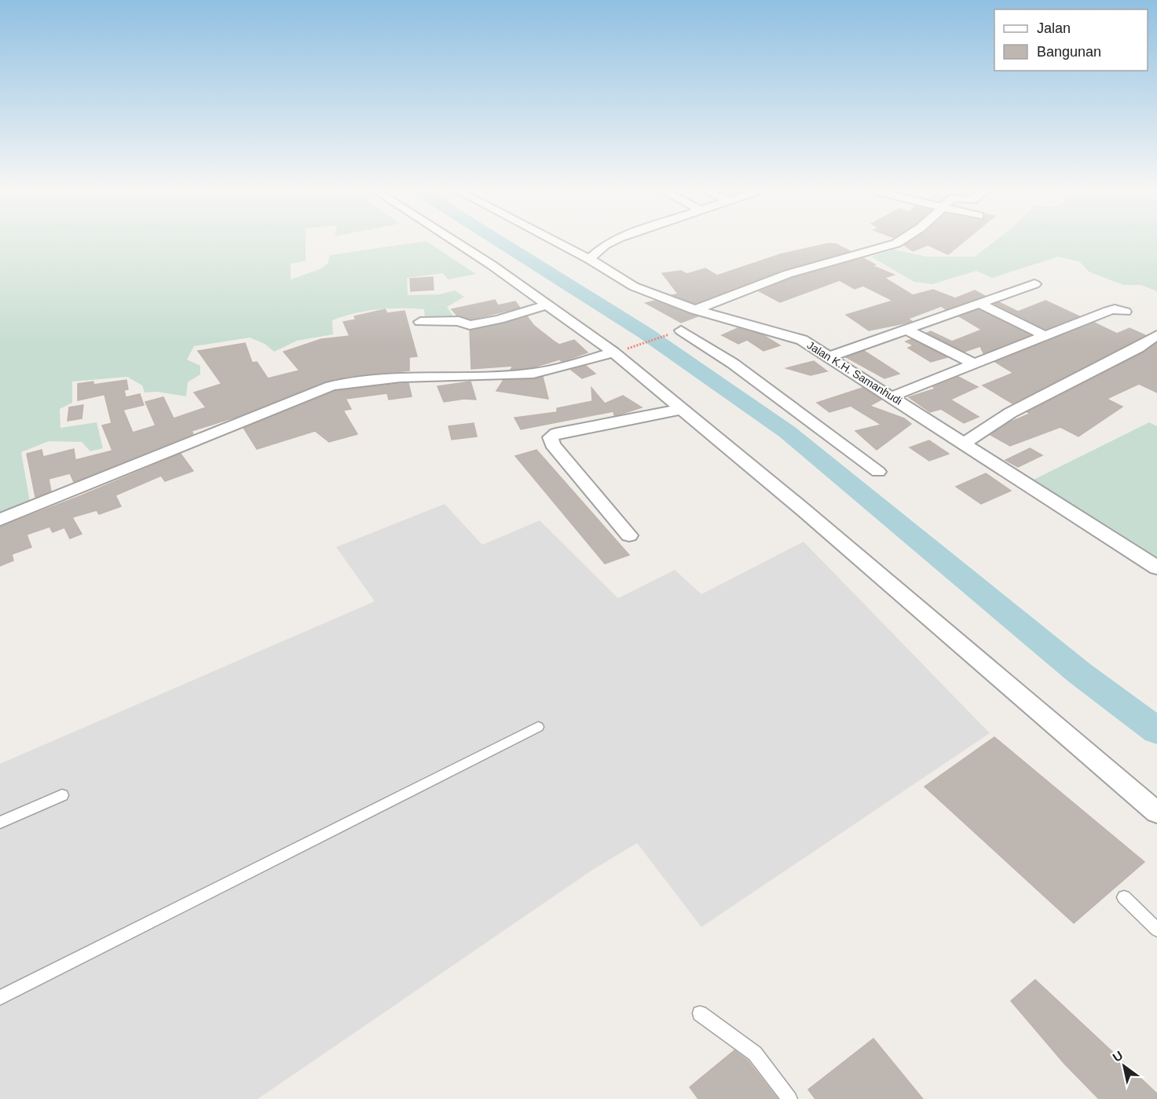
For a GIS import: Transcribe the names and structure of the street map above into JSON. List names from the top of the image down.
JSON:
{
  "streets": {
    "street": ["Jalan K.H. Samanhudi"]
  },
  "legend": ["Jalan", "Bangunan"],
  "north": "top left"
}
